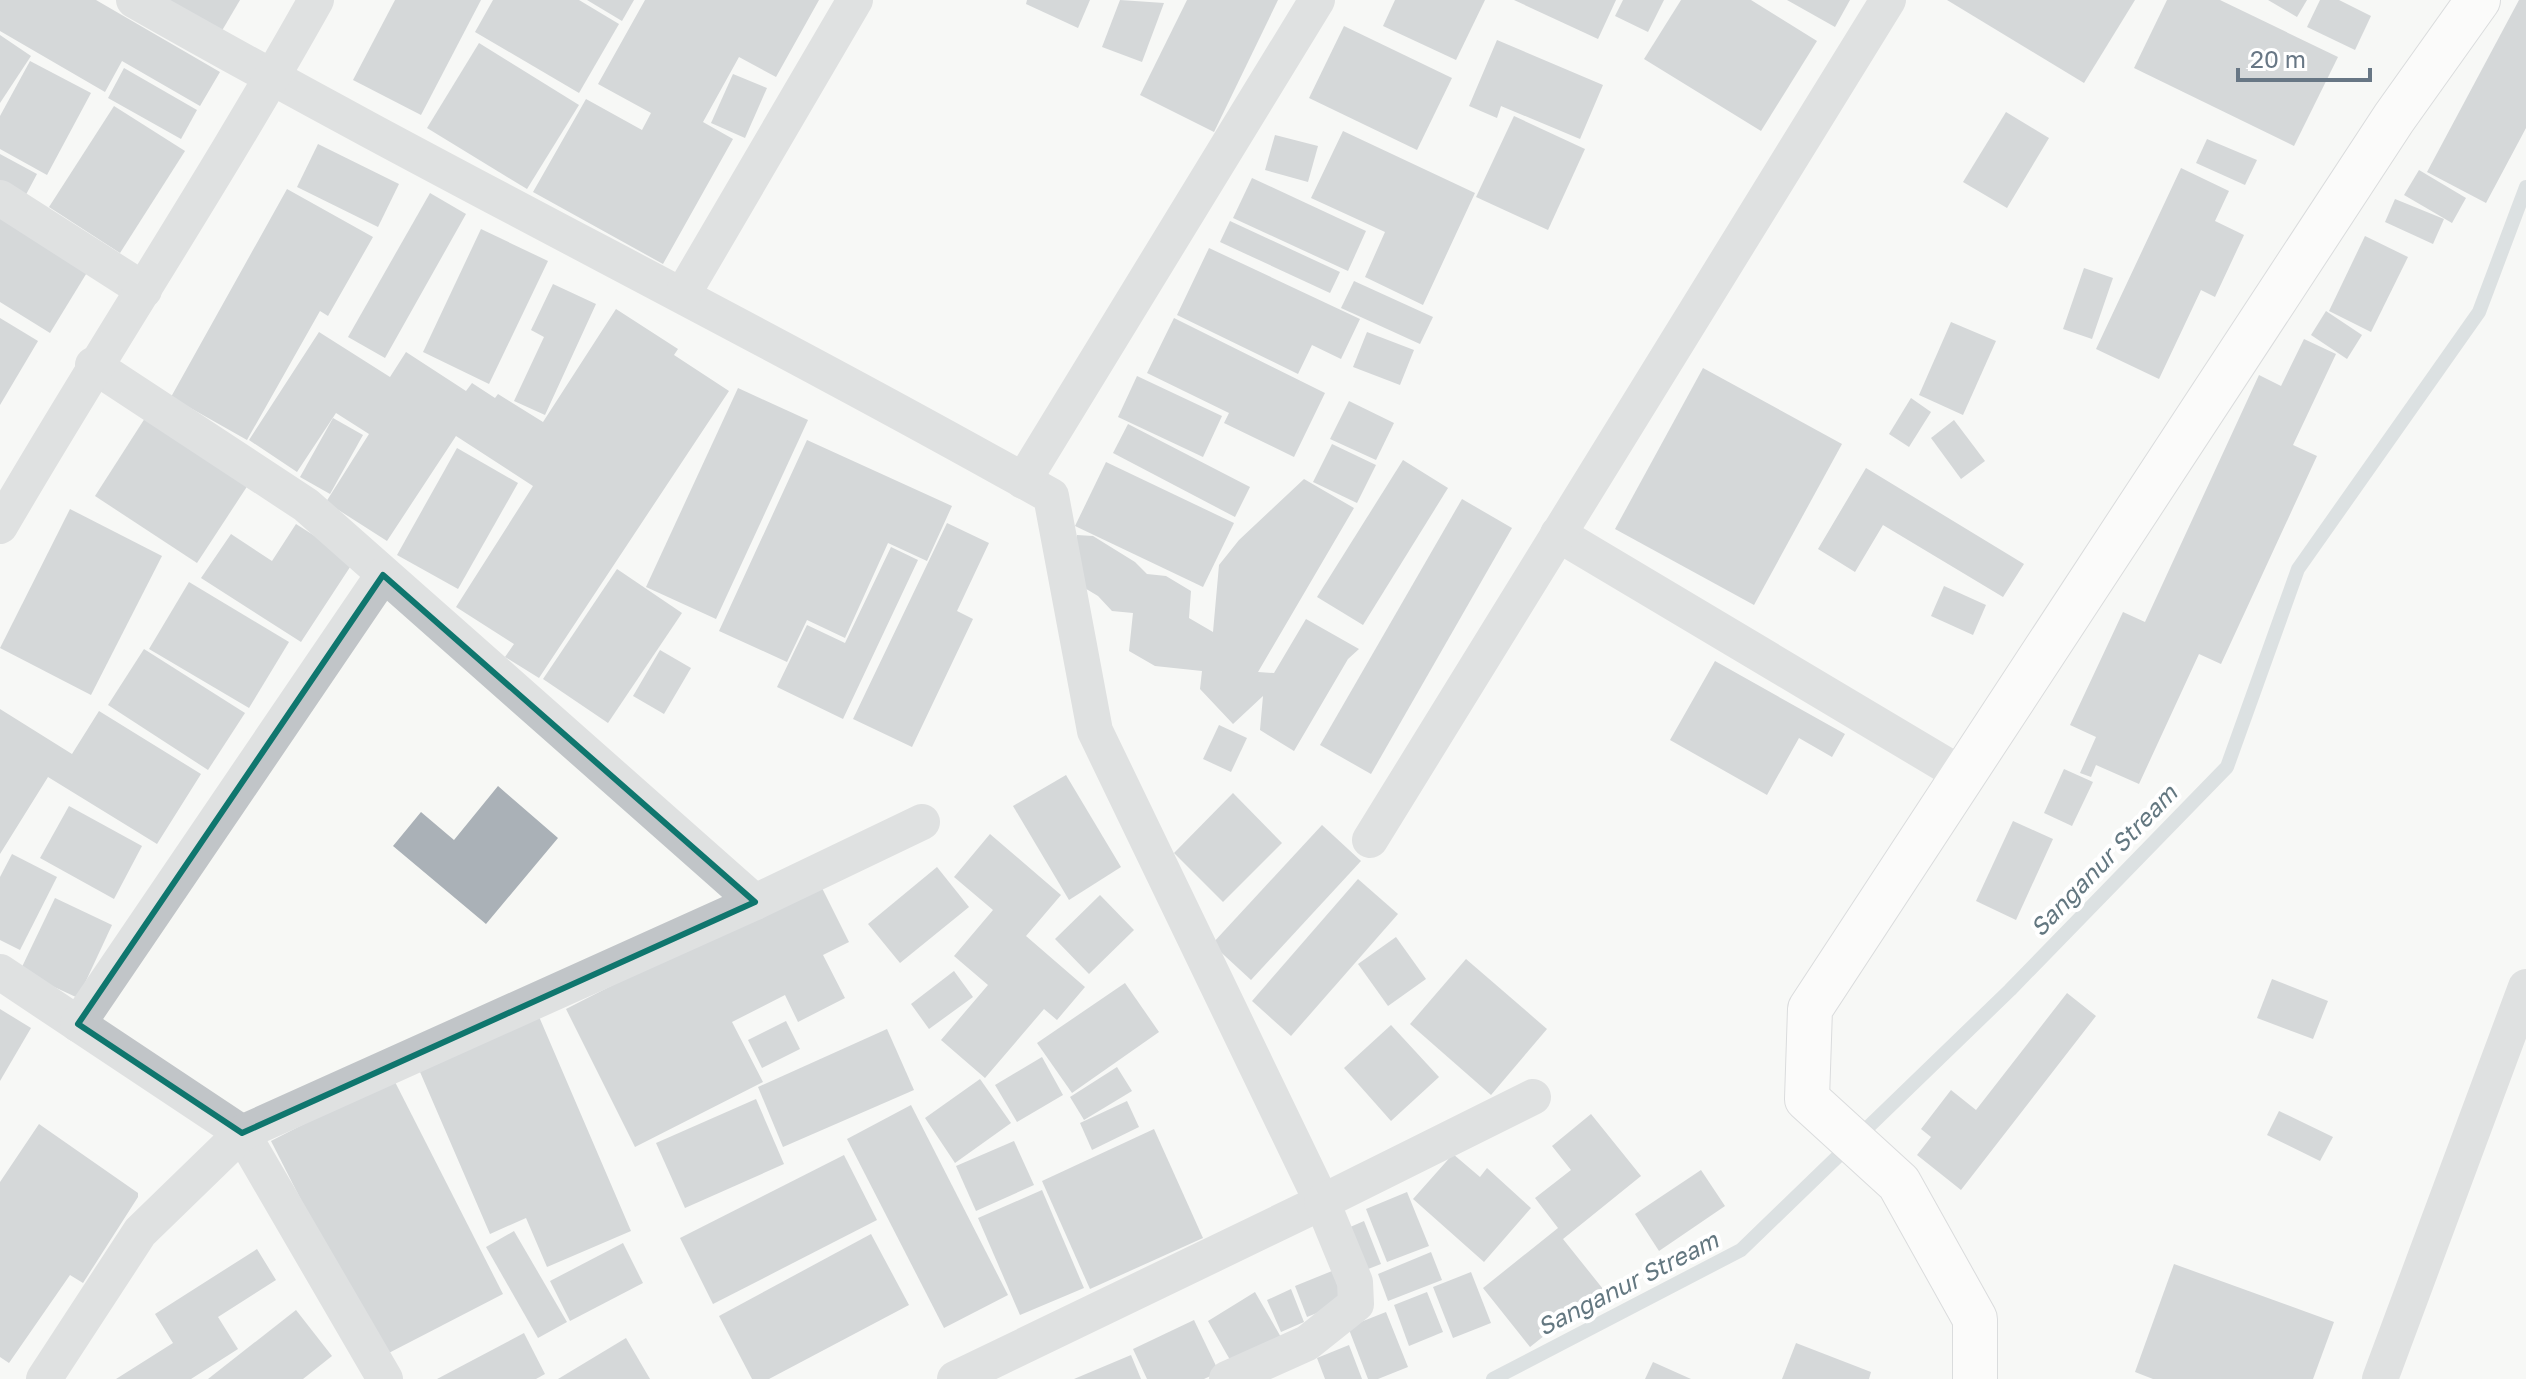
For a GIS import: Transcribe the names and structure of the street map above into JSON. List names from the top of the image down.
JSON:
{
  "water": ["Sanganur Stream"],
  "scale_bar": "20 m"
}
